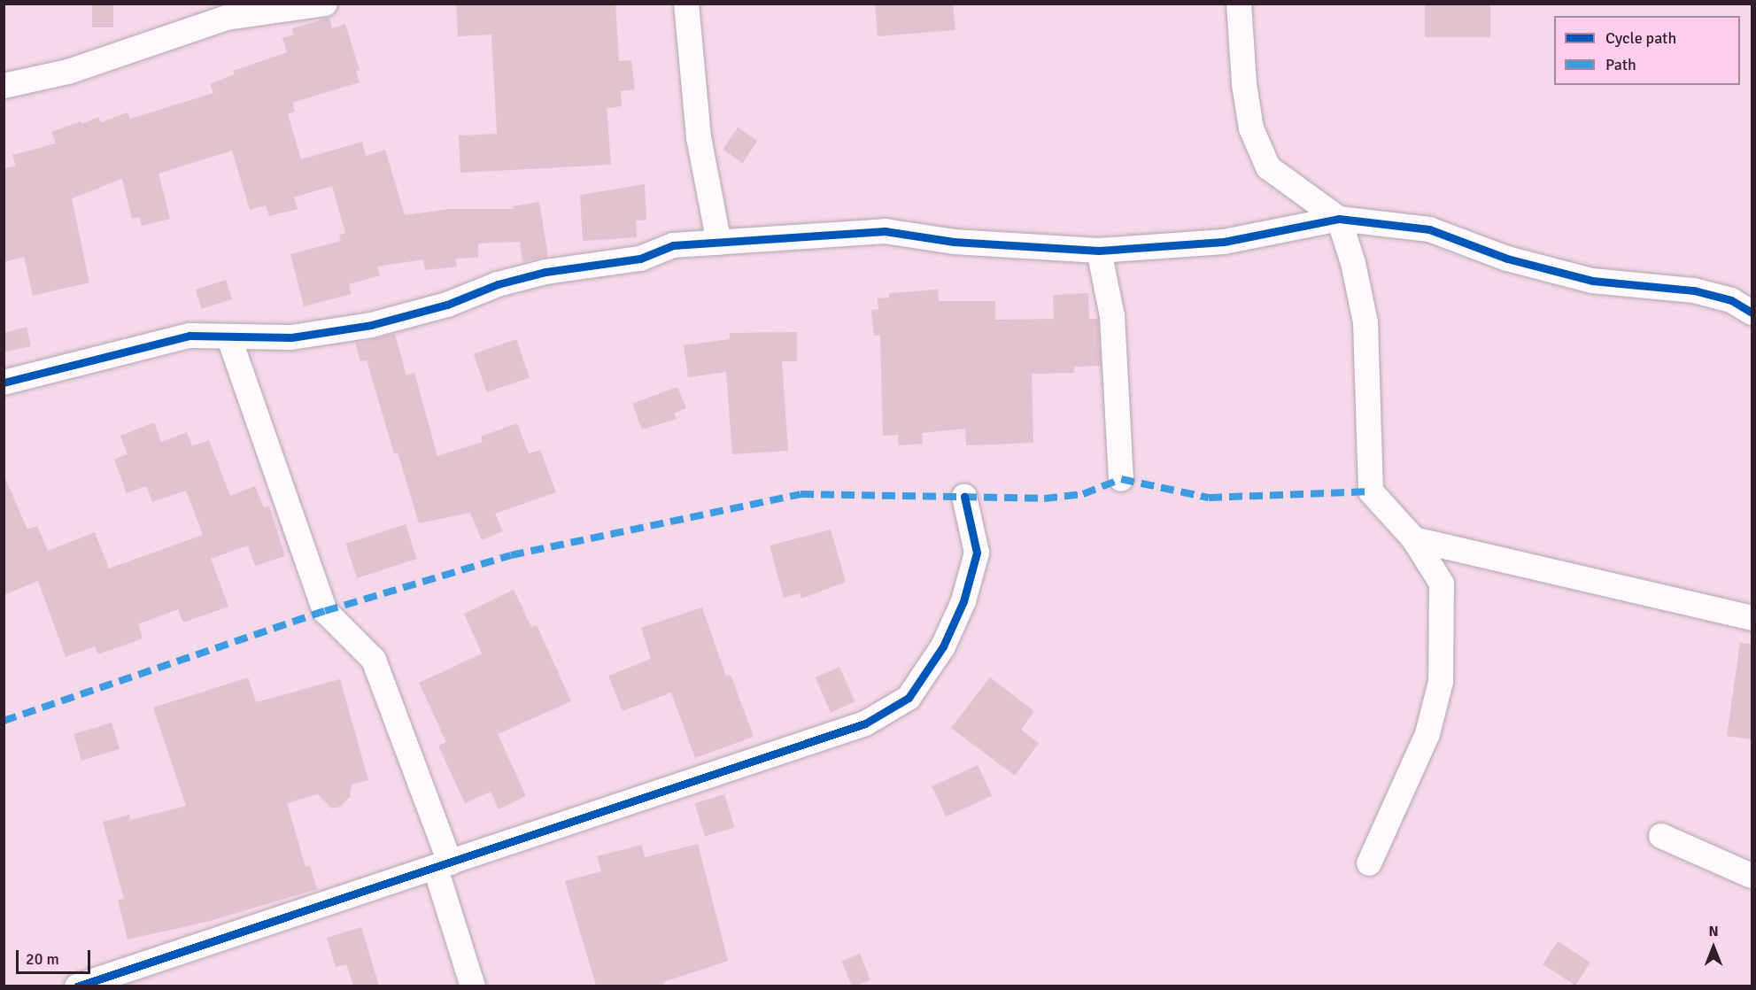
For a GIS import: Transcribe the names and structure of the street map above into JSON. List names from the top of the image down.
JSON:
{
  "legend": ["Cycle path", "Path"],
  "scale_bar": "20 m",
  "north": "top"
}
